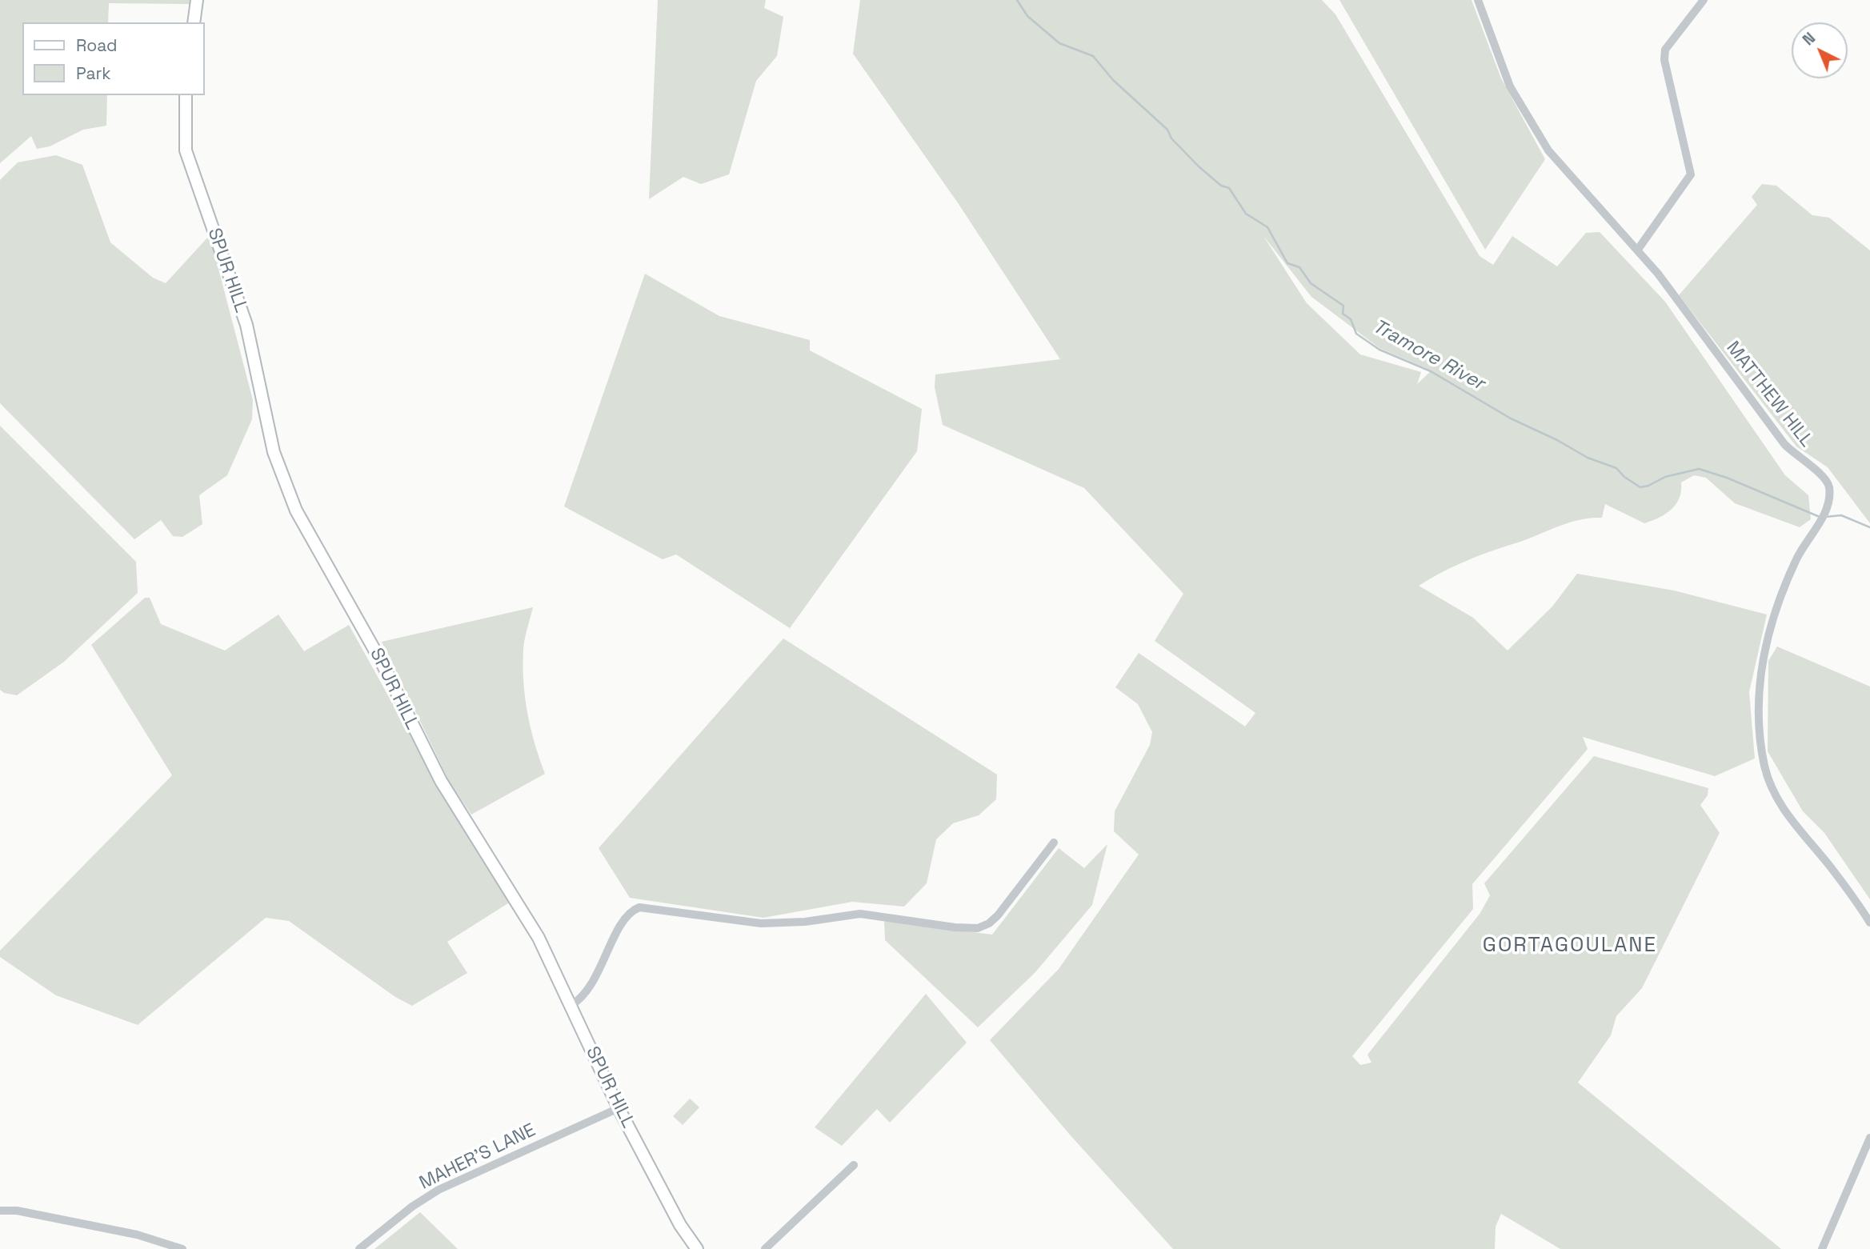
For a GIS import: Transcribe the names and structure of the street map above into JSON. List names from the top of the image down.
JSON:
{
  "streets": {
    "street": ["SPUR HILL", "MATTHEW HILL", "MAHER'S LANE"]
  },
  "crossings": [
    ["SPUR HILL", "MAHER'S LANE"]
  ],
  "districts": ["GORTAGOULANE"],
  "water": ["Tramore River"],
  "legend": ["Road", "Park"],
  "north": "top left"
}
